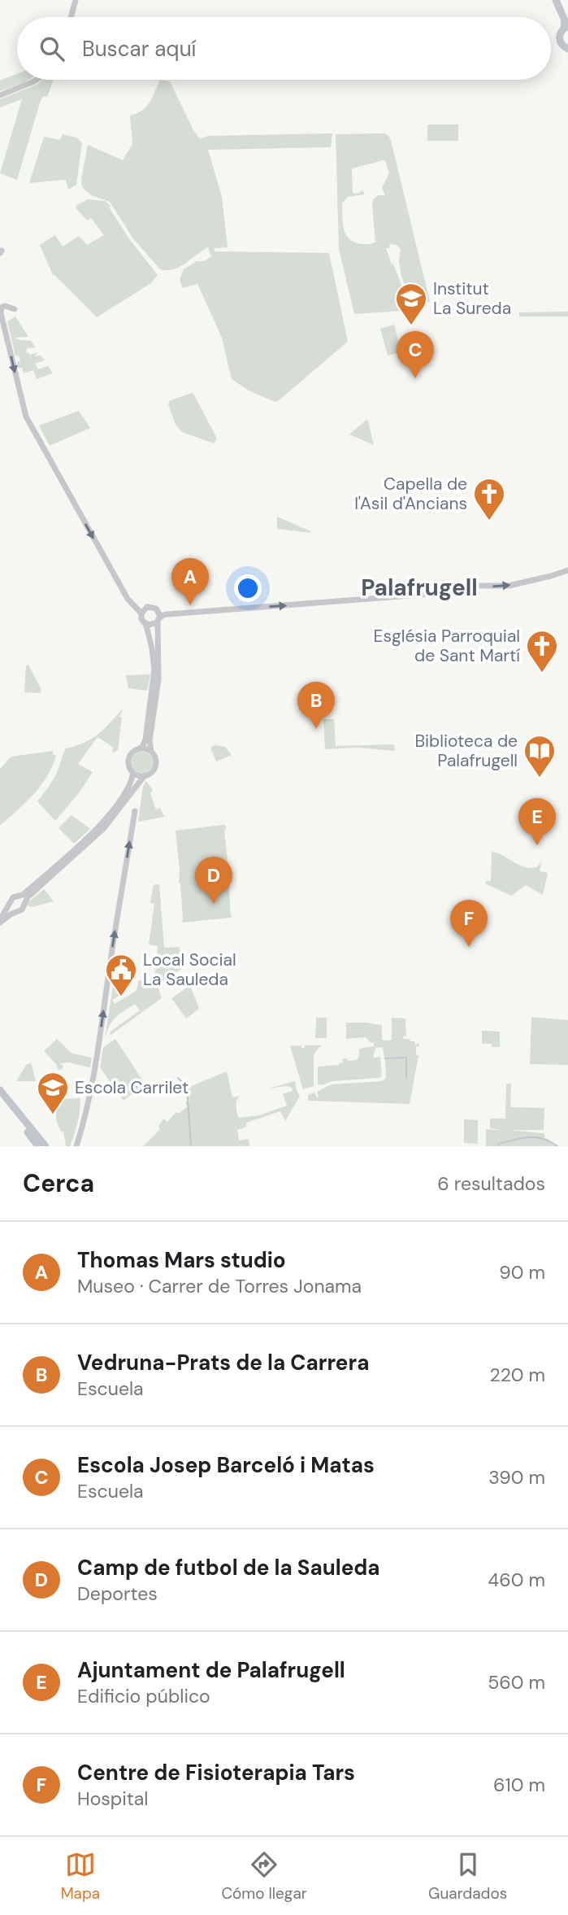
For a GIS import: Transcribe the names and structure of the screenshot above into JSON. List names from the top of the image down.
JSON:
{
  "districts": ["Palafrugell"],
  "places": {
    "school or university": ["Institut La Sureda", "Escola Carrilet"],
    "church": ["Capella de l'Asil d'Ancians", "Església Parroquial de Sant Martí"],
    "library": ["Biblioteca de Palafrugell"],
    "public building": ["Local Social La Sauleda"]
  },
  "page": {
    "search": "Buscar aquí",
    "pins": [
      "C",
      "A",
      "B",
      "E",
      "D",
      "F"
    ],
    "heading": ["Cerca", "6 resultados"],
    "list": [
      {
        "mark": "A",
        "name": "Thomas Mars studio",
        "note": "Museo · Carrer de Torres Jonama",
        "value": "90 m"
      },
      {
        "mark": "B",
        "name": "Vedruna-Prats de la Carrera",
        "note": "Escuela",
        "value": "220 m"
      },
      {
        "mark": "C",
        "name": "Escola Josep Barceló i Matas",
        "note": "Escuela",
        "value": "390 m"
      },
      {
        "mark": "D",
        "name": "Camp de futbol de la Sauleda",
        "note": "Deportes",
        "value": "460 m"
      },
      {
        "mark": "E",
        "name": "Ajuntament de Palafrugell",
        "note": "Edificio público",
        "value": "560 m"
      },
      {
        "mark": "F",
        "name": "Centre de Fisioterapia Tars",
        "note": "Hospital",
        "value": "610 m"
      }
    ],
    "nav": ["Mapa", "Cómo llegar", "Guardados"]
  }
}
